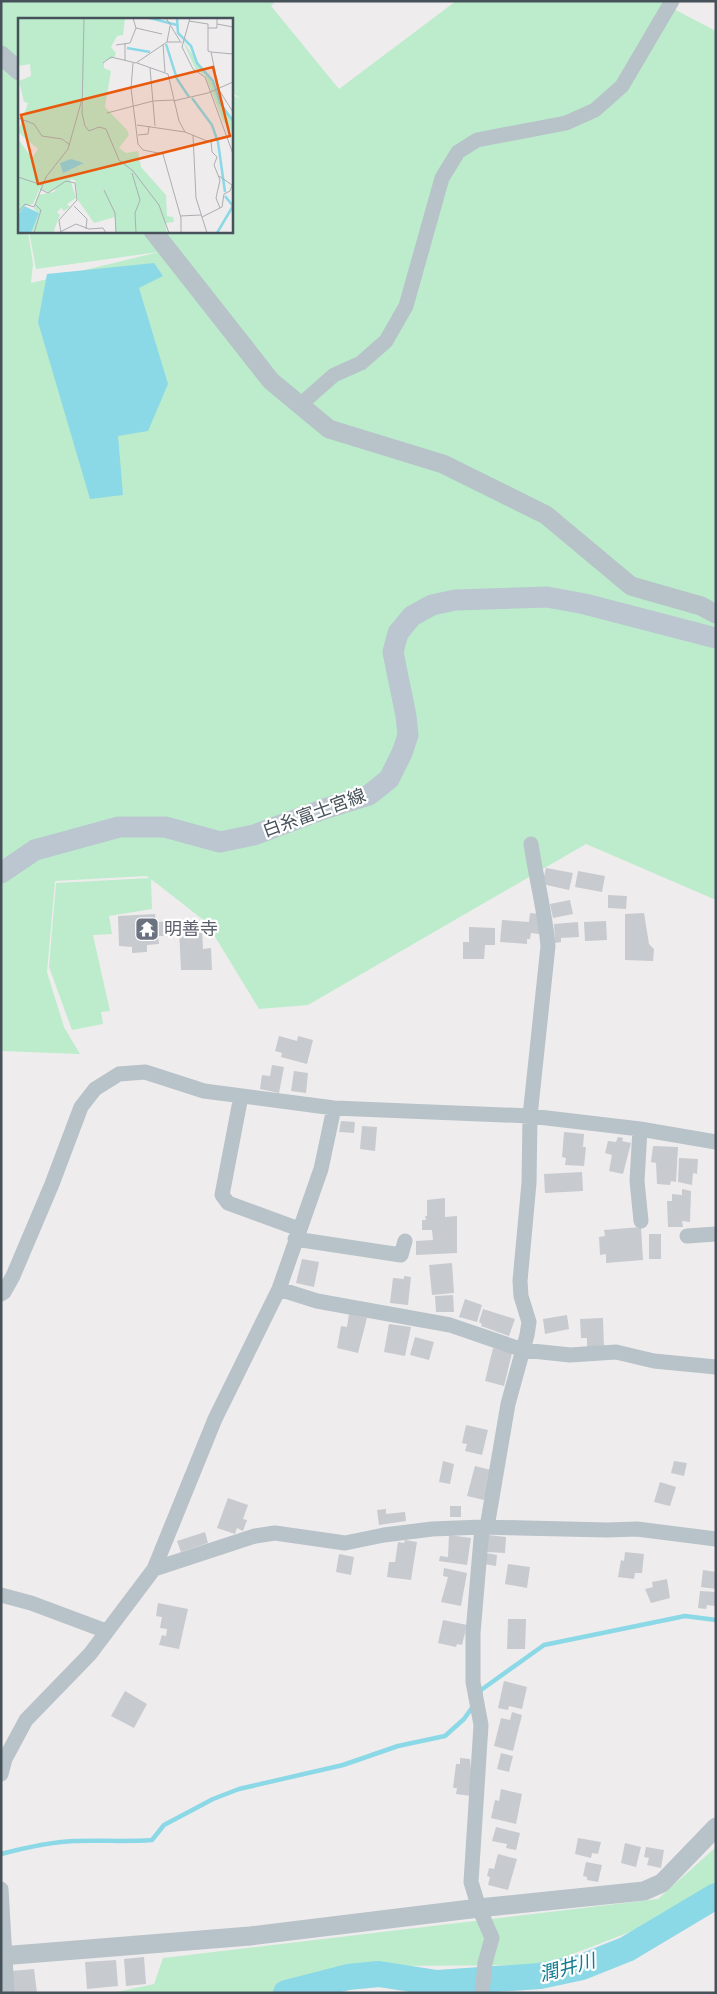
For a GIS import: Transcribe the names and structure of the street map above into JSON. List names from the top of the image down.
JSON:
{
  "streets": {
    "main road": ["白糸富士宮線"]
  },
  "water": ["潤井川"],
  "places": {
    "temple": ["明善寺"]
  }
}
